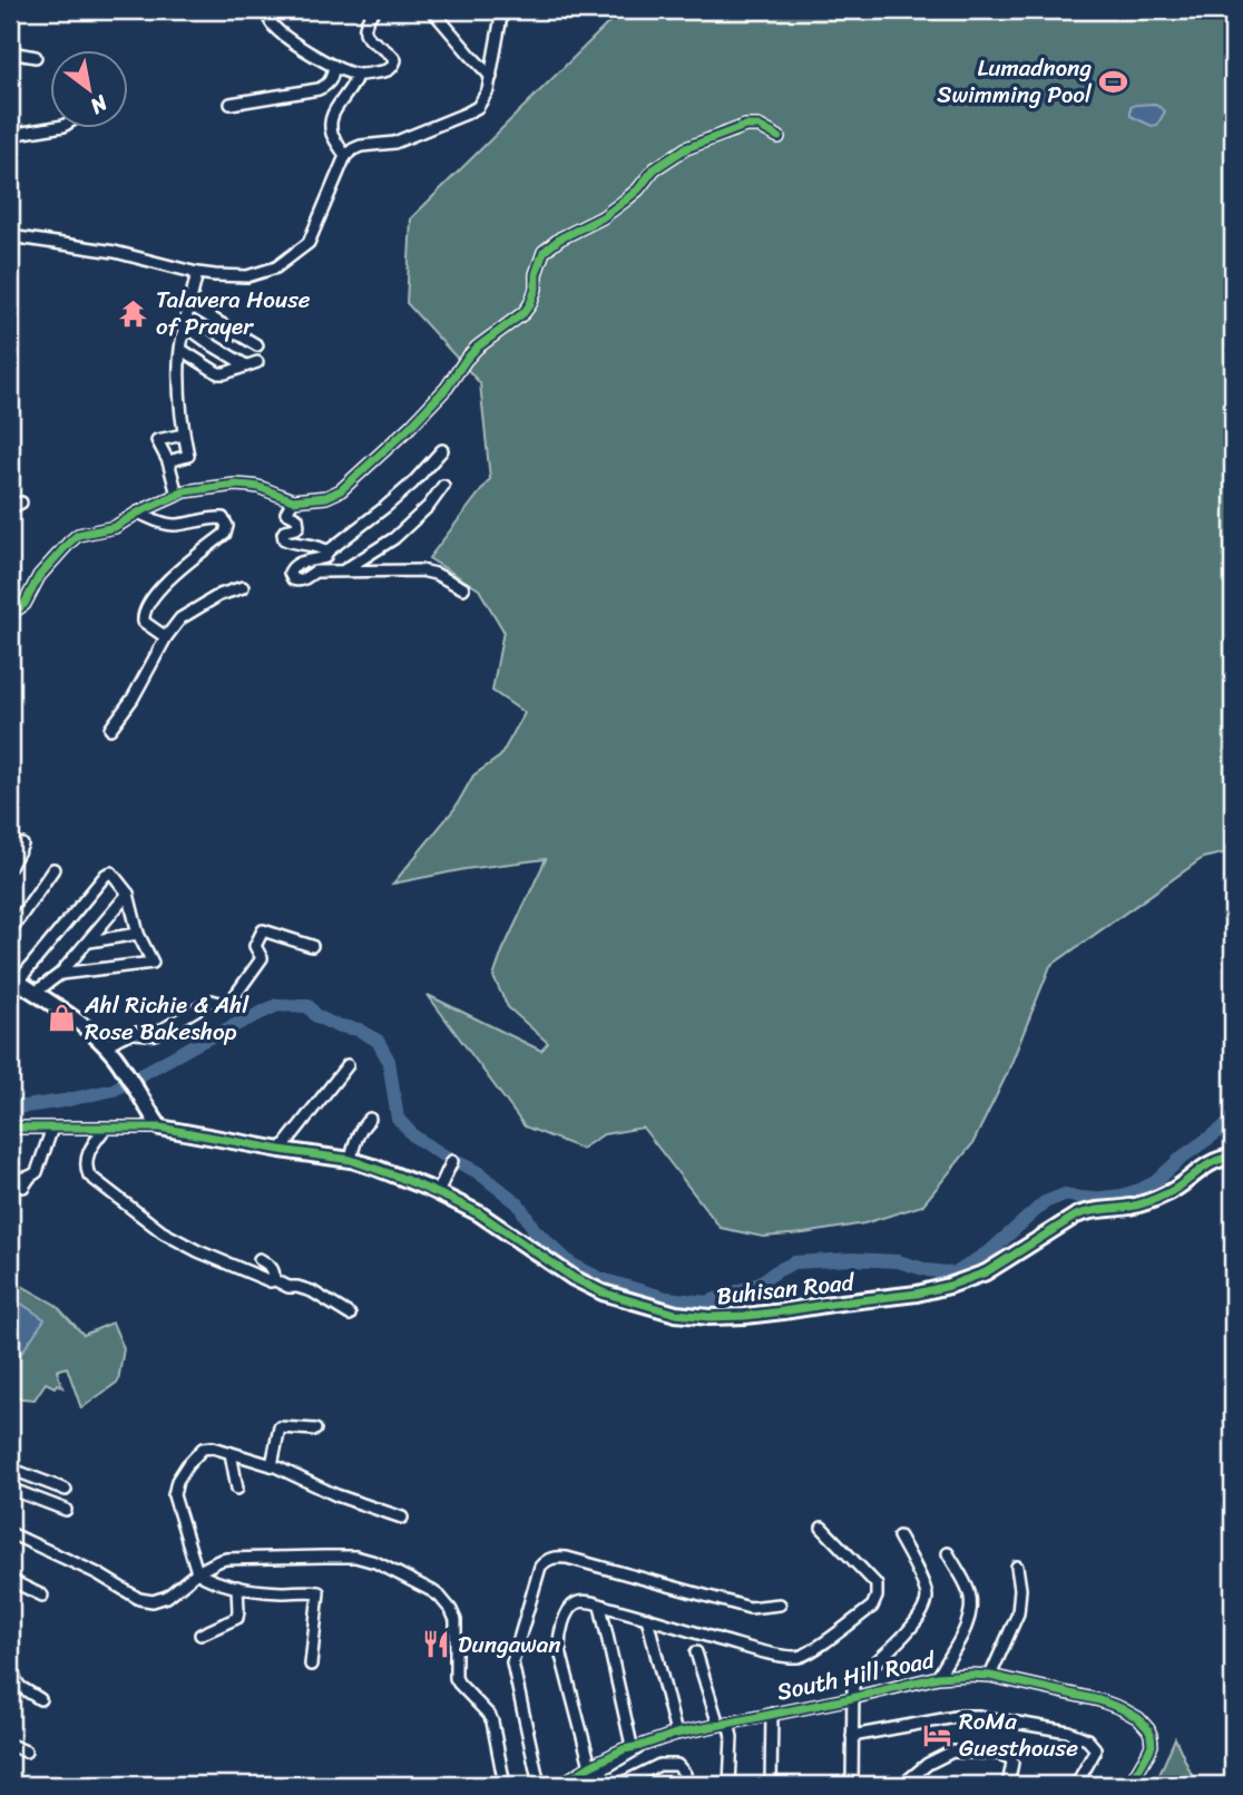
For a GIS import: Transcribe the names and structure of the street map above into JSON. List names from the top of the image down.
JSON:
{
  "streets": {
    "street": ["Buhisan Road", "South Hill Road"]
  },
  "places": {
    "sports": ["Lumadnong Swimming Pool"],
    "temple": ["Talavera House of Prayer"],
    "shop": ["Ahl Richie & Ahl Rose Bakeshop"],
    "restaurant": ["Dungawan"],
    "hotel": ["RoMa Guesthouse"]
  },
  "north": "bottom right"
}
